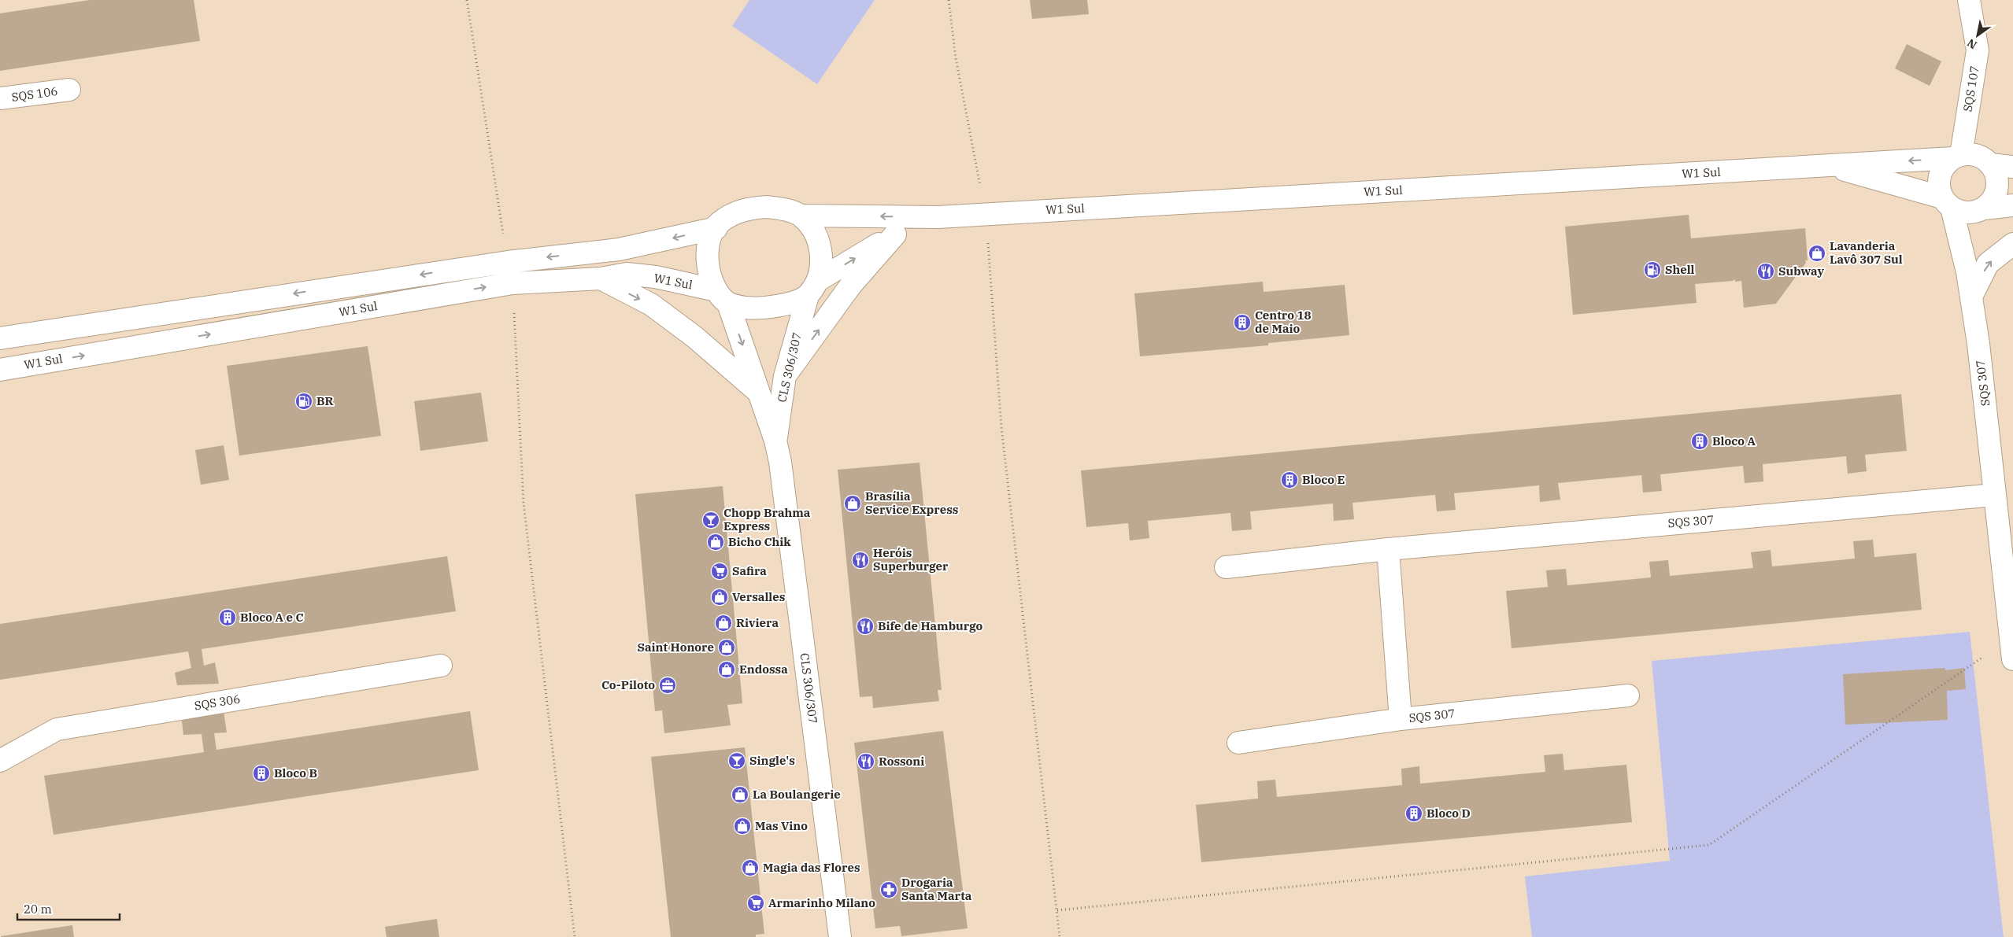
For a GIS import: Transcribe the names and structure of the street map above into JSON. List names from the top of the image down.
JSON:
{
  "streets": {
    "street": [
      "SQS 107",
      "SQS 106",
      "W1 Sul",
      "CLS 306/307",
      "SQS 307",
      "SQS 306"
    ]
  },
  "crossings": [
    ["SQS 107", "W1 Sul"],
    ["SQS 107", "SQS 307"],
    ["W1 Sul", "CLS 306/307"],
    ["W1 Sul", "SQS 307"]
  ],
  "places": {
    "shop": [
      "Lavanderia Lavô 307 Sul",
      "Brasília Service Express",
      "Bicho Chik",
      "Versalles",
      "Riviera",
      "Saint Honore",
      "Endossa",
      "La Boulangerie",
      "Mas Vino",
      "Magia das Flores"
    ],
    "fuel station": ["Shell", "BR"],
    "restaurant": [
      "Subway",
      "Heróis Superburger",
      "Bife de Hamburgo",
      "Rossoni"
    ],
    "building": [
      "Centro 18 de Maio",
      "Bloco A",
      "Bloco E",
      "Bloco A e C",
      "Bloco B",
      "Bloco D"
    ],
    "bar": ["Chopp Brahma Express", "Single's"],
    "supermarket": ["Safira", "Armarinho Milano"],
    "office": ["Co-Piloto"],
    "pharmacy": ["Drogaria Santa Marta"]
  },
  "scale_bar": "20 m",
  "north": "bottom left"
}
